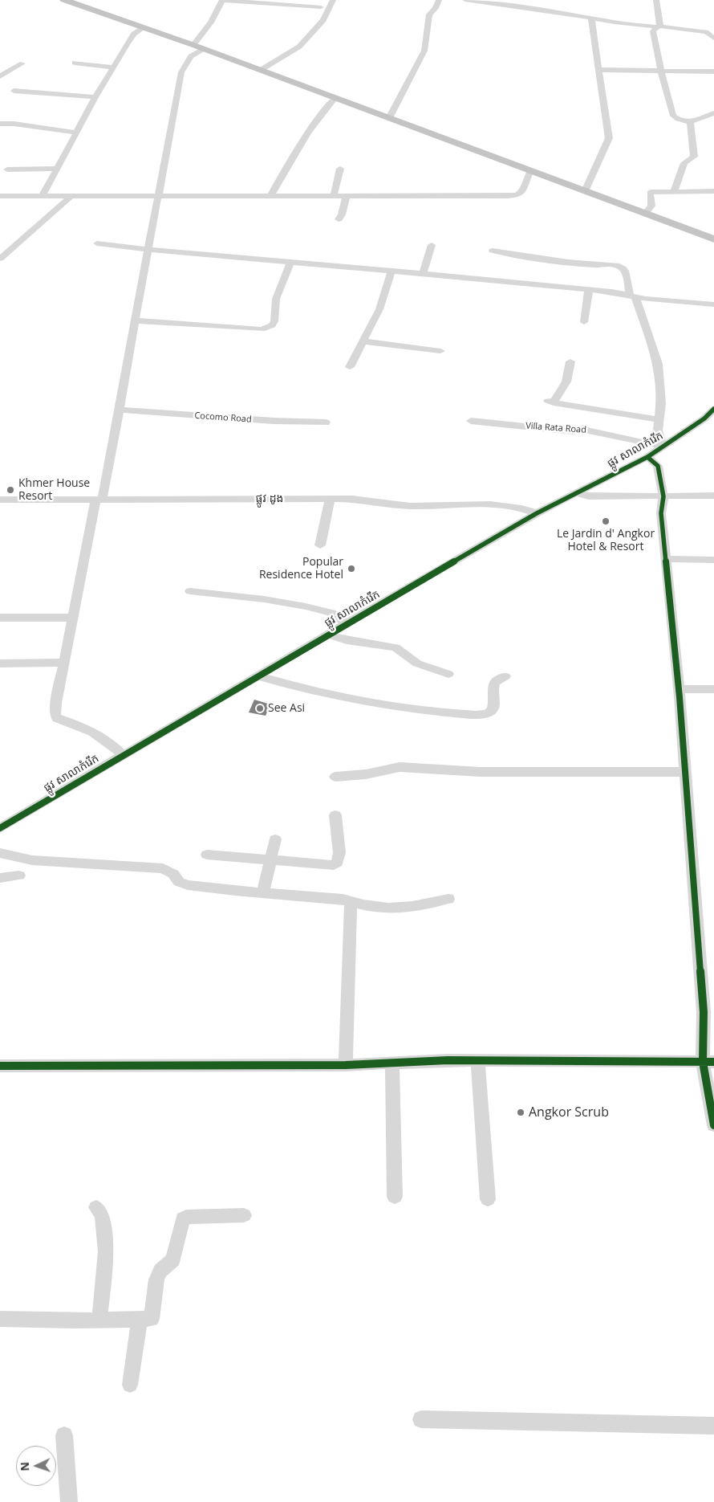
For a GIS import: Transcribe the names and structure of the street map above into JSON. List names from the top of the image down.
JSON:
{
  "streets": {
    "street": [
      "Cocomo Road",
      "Villa Rata Road",
      "ផ្លូវ សាលាកំរើក",
      "ផ្លូវ ដូង"
    ]
  },
  "crossings": [
    ["Villa Rata Road", "ផ្លូវ សាលាកំរើក"],
    ["ផ្លូវ សាលាកំរើក", "ផ្លូវ ដូង"]
  ],
  "places": [
    "Khmer House Resort",
    "Le Jardin d' Angkor Hotel & Resort",
    "Popular Residence Hotel",
    "See Asi",
    "Angkor Scrub"
  ],
  "north": "left"
}
